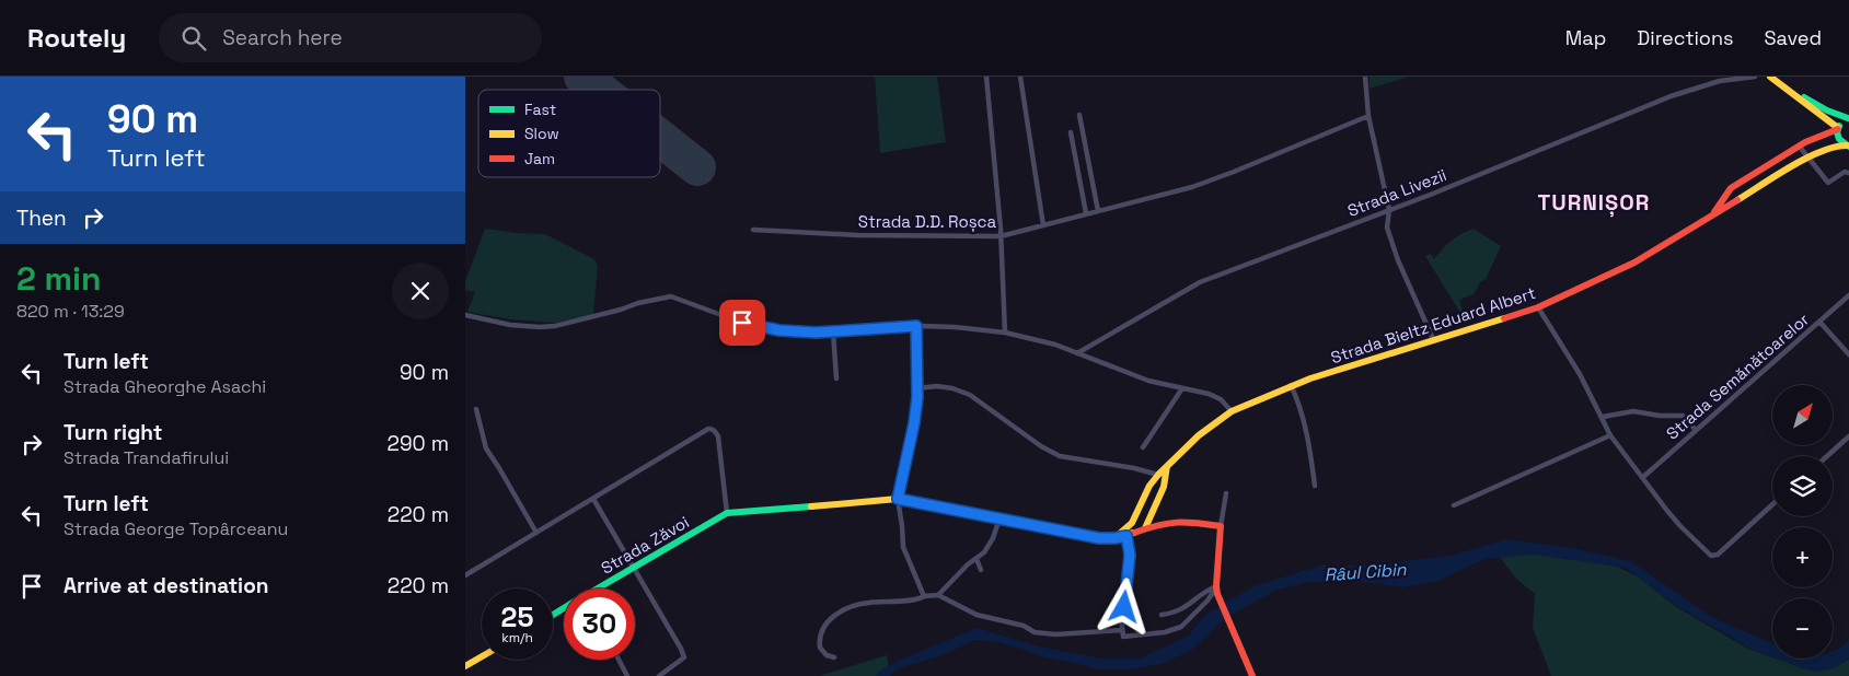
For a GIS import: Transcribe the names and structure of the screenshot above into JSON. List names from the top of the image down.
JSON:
{
  "streets": {
    "street": [
      "Strada Livezii",
      "Strada D.D. Roșca",
      "Strada Bieltz Eduard Albert",
      "Strada Semănătoarelor",
      "Strada Zăvoi"
    ]
  },
  "districts": ["TURNIȘOR"],
  "water": ["Râul Cibin"],
  "legend": ["Fast", "Slow", "Jam"],
  "north": "top right",
  "page": {
    "header": "Routely",
    "search": "Search here",
    "nav": ["Map", "Directions", "Saved"],
    "turn": ["90 m", "Turn left"],
    "then": "Then",
    "heading": ["2 min", "820 m · 13:29"],
    "list": [
      {
        "name": "Turn left",
        "note": "Strada Gheorghe Asachi",
        "value": "90 m"
      },
      {
        "name": "Turn right",
        "note": "Strada Trandafirului",
        "value": "290 m"
      },
      {
        "name": "Turn left",
        "note": "Strada George Topârceanu",
        "value": "220 m"
      },
      {
        "name": "Arrive at destination",
        "value": "220 m"
      }
    ],
    "map_buttons": ["+", "−"],
    "speed": "25 km/h",
    "limit": "30"
  }
}
